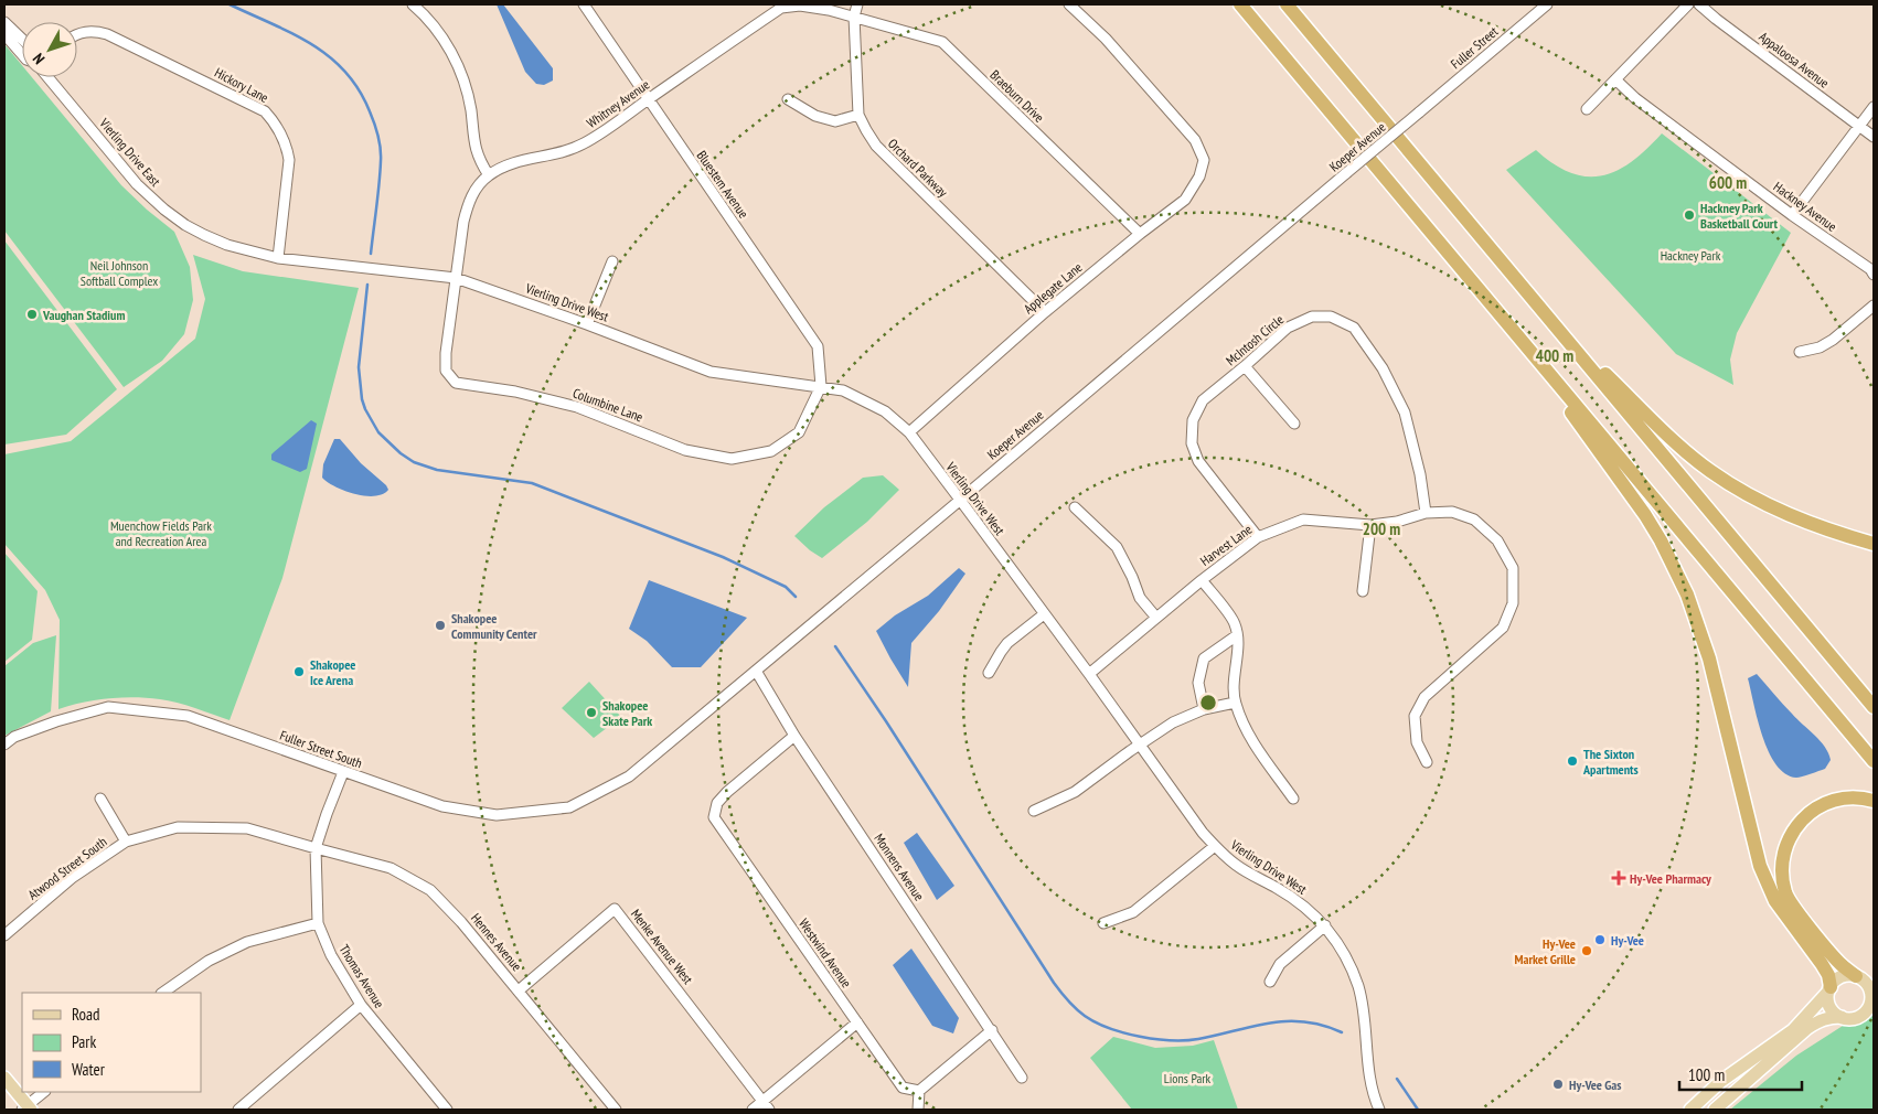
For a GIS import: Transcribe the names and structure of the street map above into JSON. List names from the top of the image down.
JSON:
{
  "streets": {
    "street": [
      "Fuller Street",
      "Appaloosa Avenue",
      "Hickory Lane",
      "Braeburn Drive",
      "Whitney Avenue",
      "Koeper Avenue",
      "Vierling Drive East",
      "Orchard Parkway",
      "Bluestem Avenue",
      "Hackney Avenue",
      "Applegate Lane",
      "Vierling Drive West",
      "McIntosh Circle",
      "Columbine Lane",
      "Harvest Lane",
      "Fuller Street South",
      "Monnens Avenue",
      "Atwood Street South",
      "Hennes Avenue",
      "Menke Avenue West",
      "Westwind Avenue",
      "Thomas Avenue"
    ]
  },
  "crossings": [
    ["Fuller Street", "Koeper Avenue"],
    ["Hickory Lane", "Vierling Drive East"],
    ["Hickory Lane", "Vierling Drive West"],
    ["Braeburn Drive", "Whitney Avenue"],
    ["Braeburn Drive", "Orchard Parkway"],
    ["Braeburn Drive", "Applegate Lane"],
    ["Whitney Avenue", "Orchard Parkway"],
    ["Whitney Avenue", "Bluestem Avenue"],
    ["Whitney Avenue", "Vierling Drive West"],
    ["Whitney Avenue", "Columbine Lane"],
    ["Koeper Avenue", "Vierling Drive West"],
    ["Koeper Avenue", "Fuller Street South"],
    ["Koeper Avenue", "Monnens Avenue"],
    ["Vierling Drive East", "Vierling Drive West"],
    ["Orchard Parkway", "Applegate Lane"],
    ["Bluestem Avenue", "Vierling Drive West"],
    ["Bluestem Avenue", "Columbine Lane"],
    ["Applegate Lane", "Vierling Drive West"],
    ["Vierling Drive West", "Columbine Lane"],
    ["Vierling Drive West", "Harvest Lane"],
    ["McIntosh Circle", "Harvest Lane"],
    ["Fuller Street South", "Thomas Avenue"],
    ["Monnens Avenue", "Westwind Avenue"],
    ["Atwood Street South", "Hennes Avenue"],
    ["Atwood Street South", "Thomas Avenue"],
    ["Hennes Avenue", "Menke Avenue West"],
    ["Hennes Avenue", "Thomas Avenue"]
  ],
  "parks": [
    "Hackney Park",
    "Neil Johnson Softball Complex",
    "Muenchow Fields Park and Recreation Area",
    "Lions Park"
  ],
  "places": {
    "other": [
      "Hackney Park Basketball Court",
      "Vaughan Stadium",
      "Shakopee Community Center",
      "Shakopee Ice Arena",
      "Shakopee Skate Park",
      "The Sixton Apartments",
      "Hy-Vee",
      "Hy-Vee Market Grille",
      "Hy-Vee Gas"
    ],
    "health": ["Hy-Vee Pharmacy"]
  },
  "legend": ["Road", "Park", "Water"],
  "scale_bar": "100 m",
  "north": "bottom left",
  "rings": ["600 m", "400 m", "200 m"]
}
